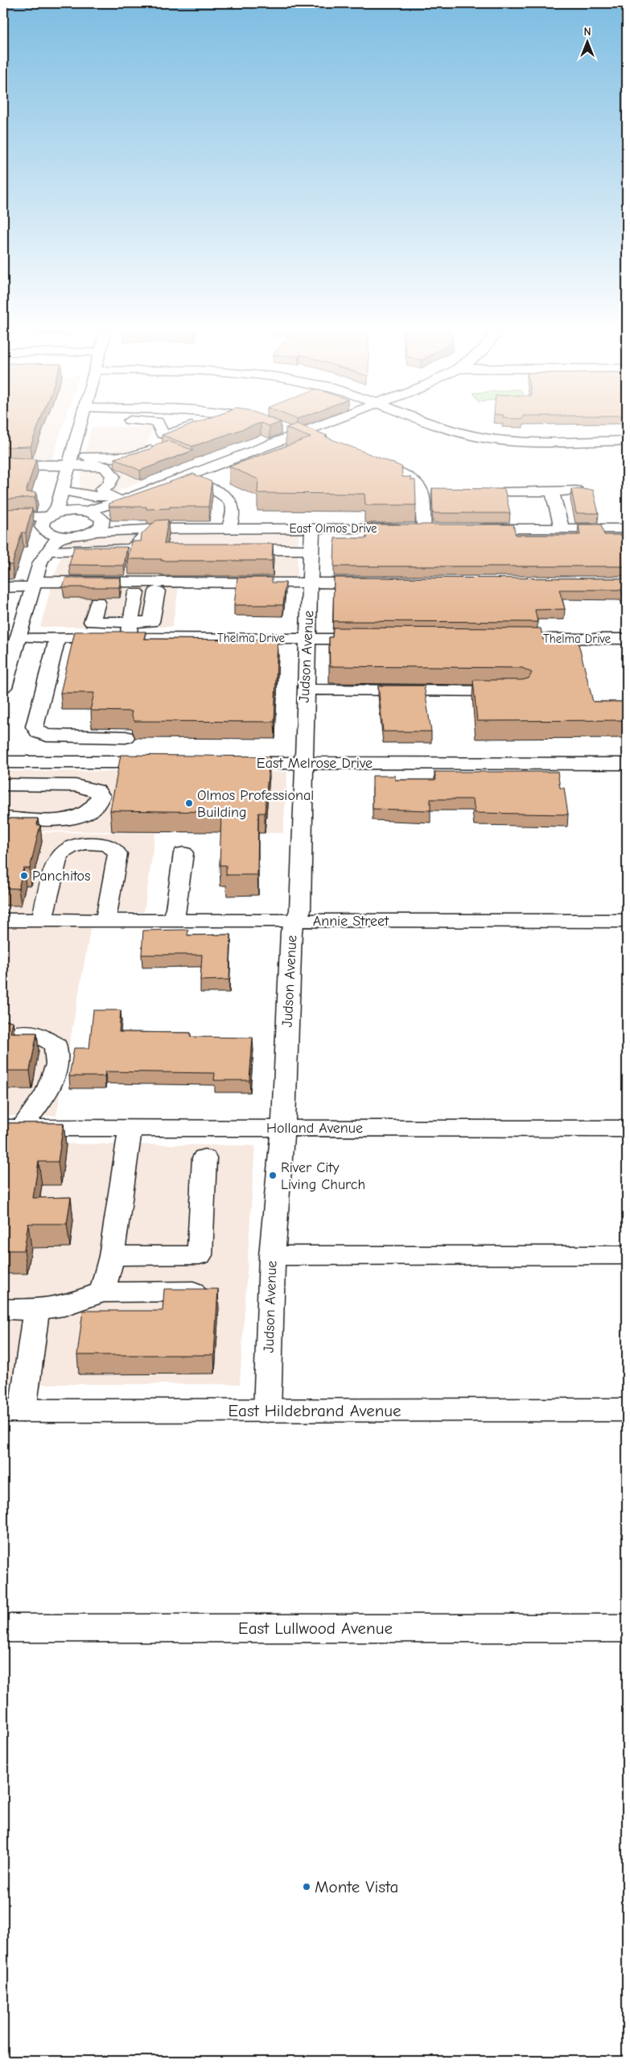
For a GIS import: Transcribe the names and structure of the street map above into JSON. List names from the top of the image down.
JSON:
{
  "streets": {
    "street": [
      "East Olmos Drive",
      "Thelma Drive",
      "Judson Avenue",
      "East Melrose Drive",
      "Annie Street",
      "Holland Avenue",
      "East Hildebrand Avenue",
      "East Lullwood Avenue"
    ]
  },
  "crossings": [
    ["East Olmos Drive", "Judson Avenue"],
    ["Thelma Drive", "Judson Avenue"],
    ["Judson Avenue", "East Melrose Drive"],
    ["Judson Avenue", "Annie Street"],
    ["Judson Avenue", "Holland Avenue"],
    ["Judson Avenue", "East Hildebrand Avenue"]
  ],
  "places": [
    "Olmos Professional Building",
    "Panchitos",
    "River City Living Church",
    "Monte Vista"
  ],
  "north": "top"
}
